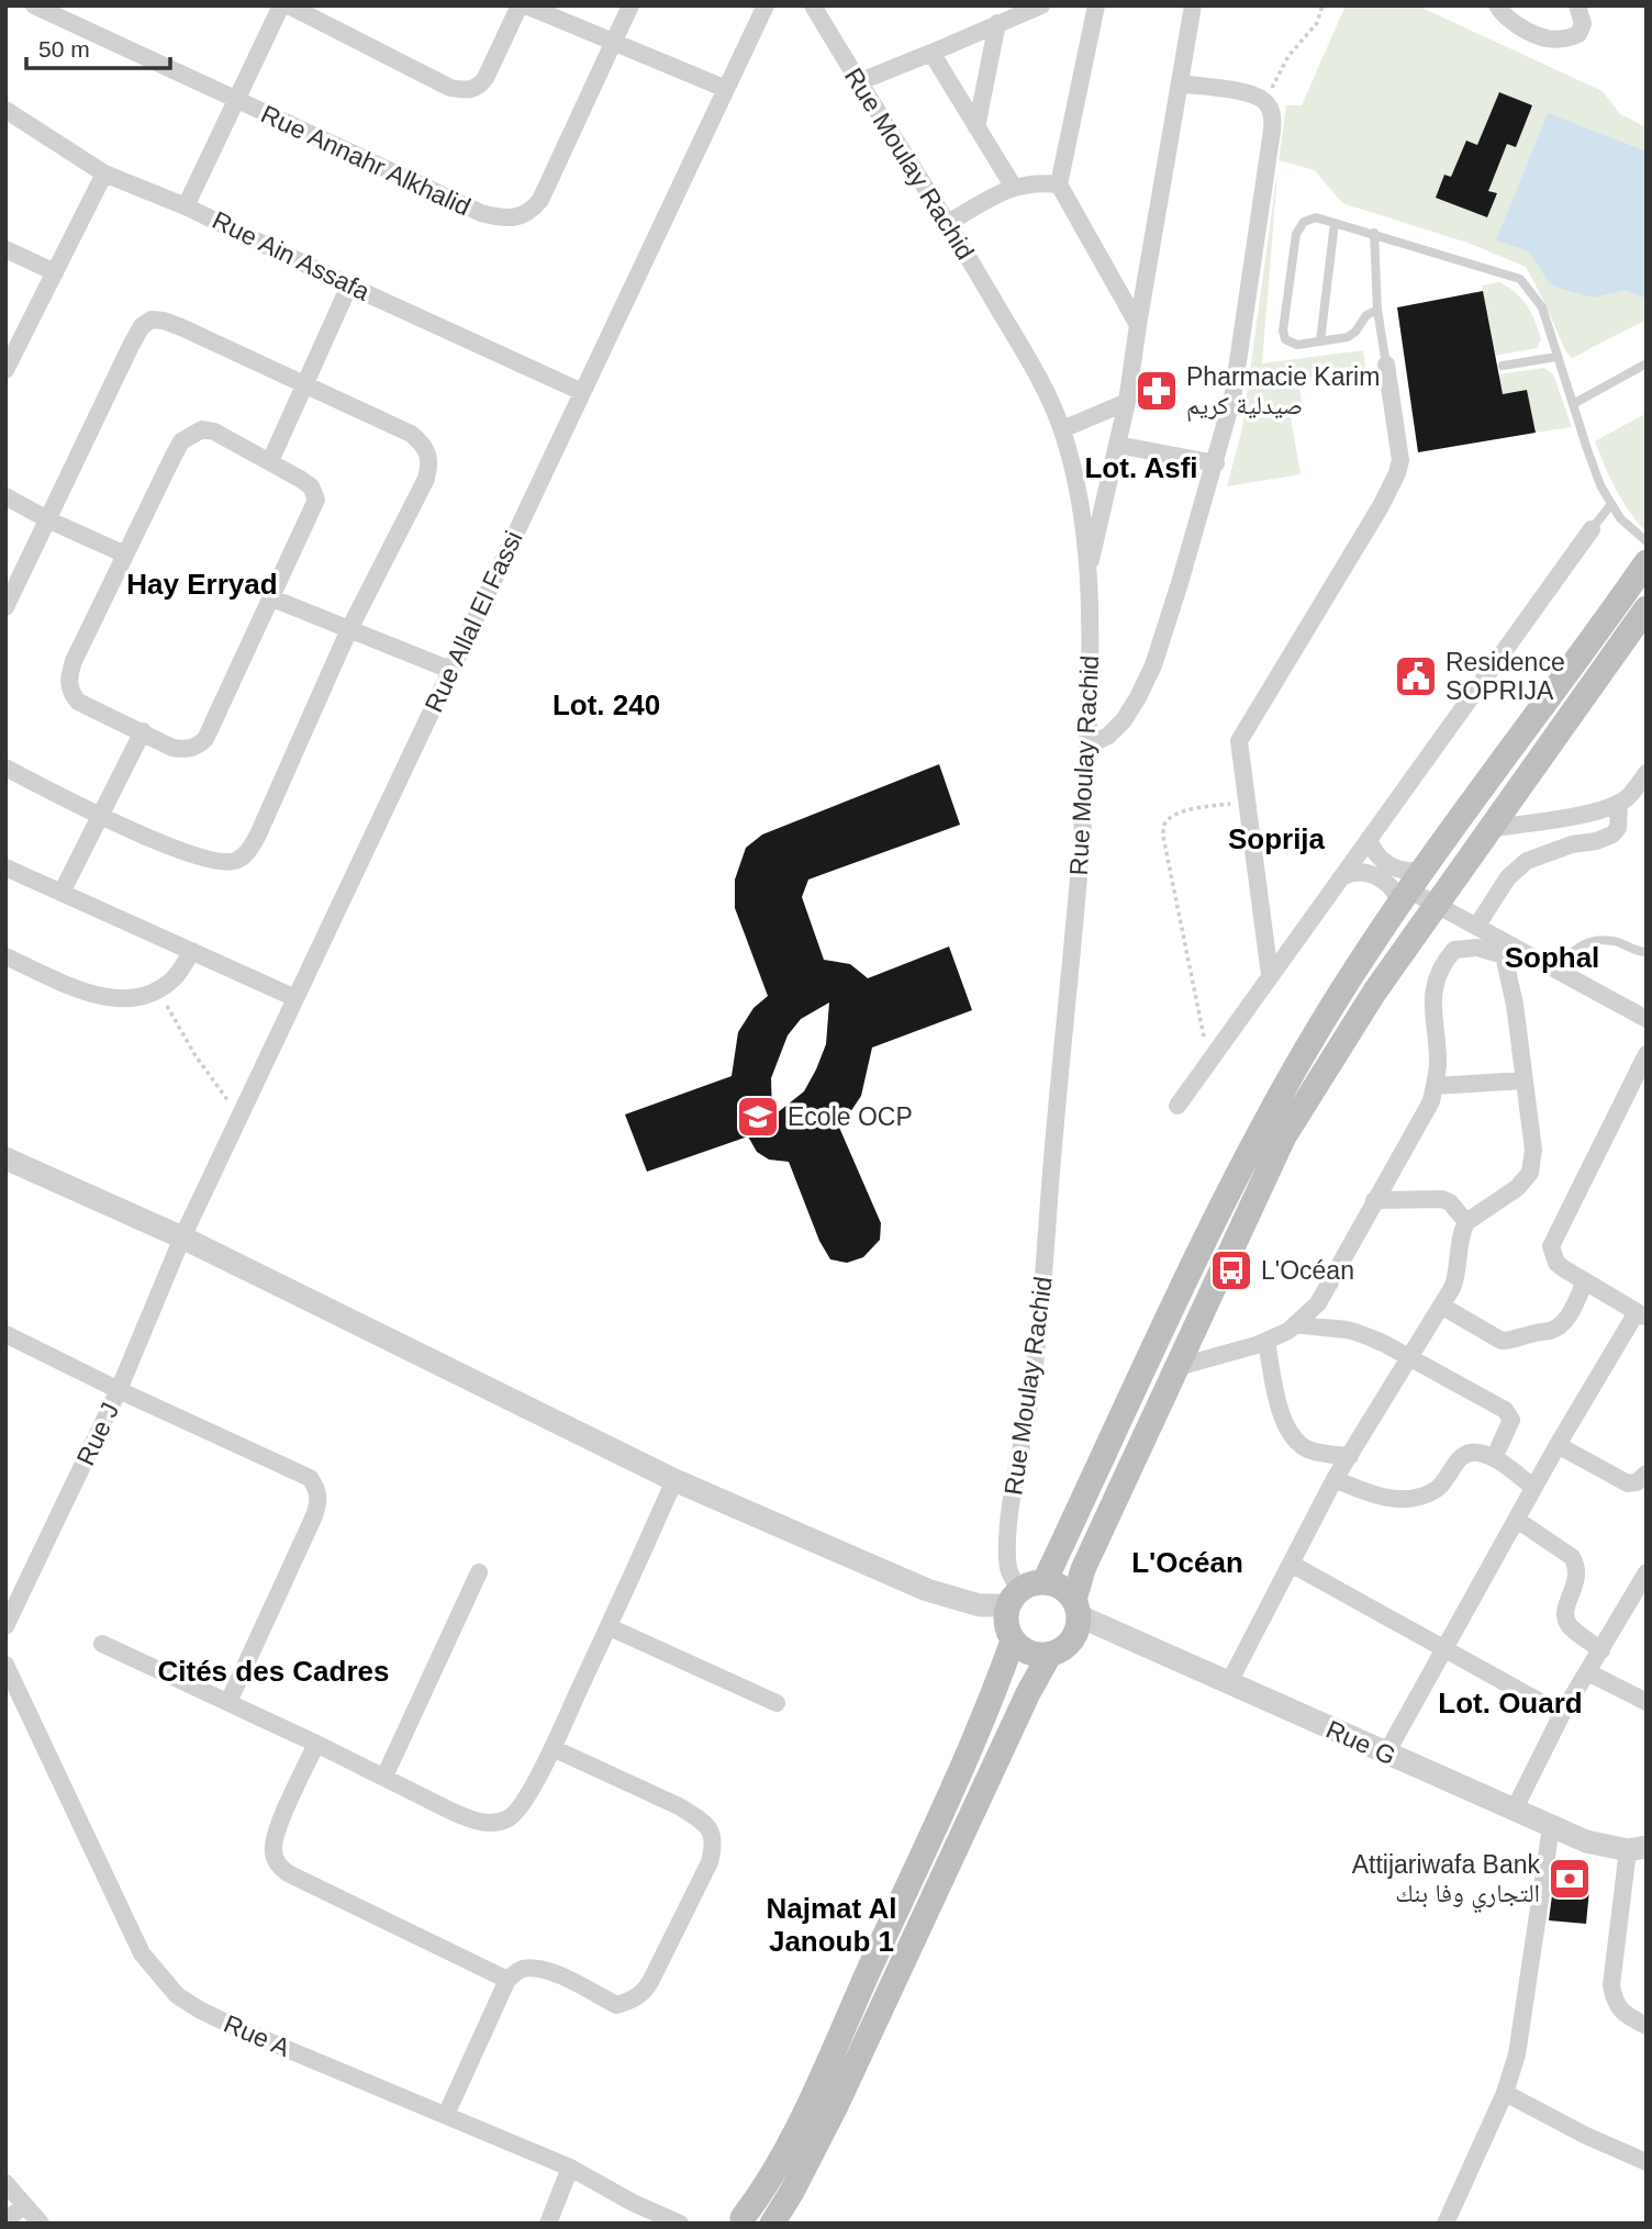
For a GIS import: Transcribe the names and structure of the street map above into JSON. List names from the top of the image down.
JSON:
{
  "streets": {
    "street": [
      "Rue Annahr Alkhalid",
      "Rue Moulay Rachid",
      "Rue Ain Assafa",
      "Rue Allal El Fassi",
      "Rue J",
      "Rue G",
      "Rue A"
    ]
  },
  "crossings": [
    ["Rue Moulay Rachid", "Rue G"],
    ["Rue Ain Assafa", "Rue Allal El Fassi"],
    ["Rue Allal El Fassi", "Rue J"]
  ],
  "districts": [
    "Lot. Asfi",
    "Hay Erryad",
    "Lot. 240",
    "Soprija",
    "Sophal",
    "L'Océan",
    "Cités des Cadres",
    "Lot. Ouard",
    "Najmat Al Janoub 1"
  ],
  "places": {
    "pharmacy": ["Pharmacie Karim صيدلية كريم"],
    "public building": ["Residence SOPRIJA"],
    "school or university": ["Ecole OCP"],
    "bus stop": ["L'Océan"],
    "bank": ["Attijariwafa Bank التجاري وفا بنك"]
  },
  "scale_bar": "50 m"
}
